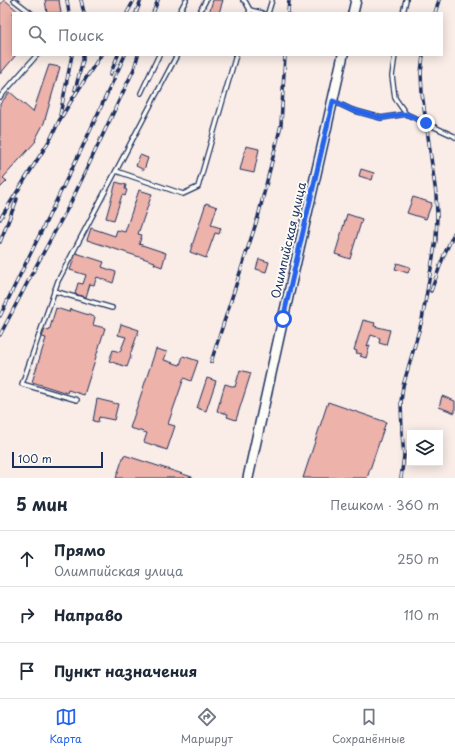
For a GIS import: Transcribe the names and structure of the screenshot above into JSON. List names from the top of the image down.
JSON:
{
  "streets": {
    "street": ["Олимпийская улица"]
  },
  "scale_bar": "100 m",
  "page": {
    "search": "Поиск",
    "scale": "100 m",
    "heading": ["5 мин", "Пешком · 360 m"],
    "list": [
      ["Прямо", "Олимпийская улица", "250 m"],
      ["Направо", "110 m"],
      "Пункт назначения"
    ],
    "nav": ["Карта", "Маршрут", "Сохранённые"]
  }
}
